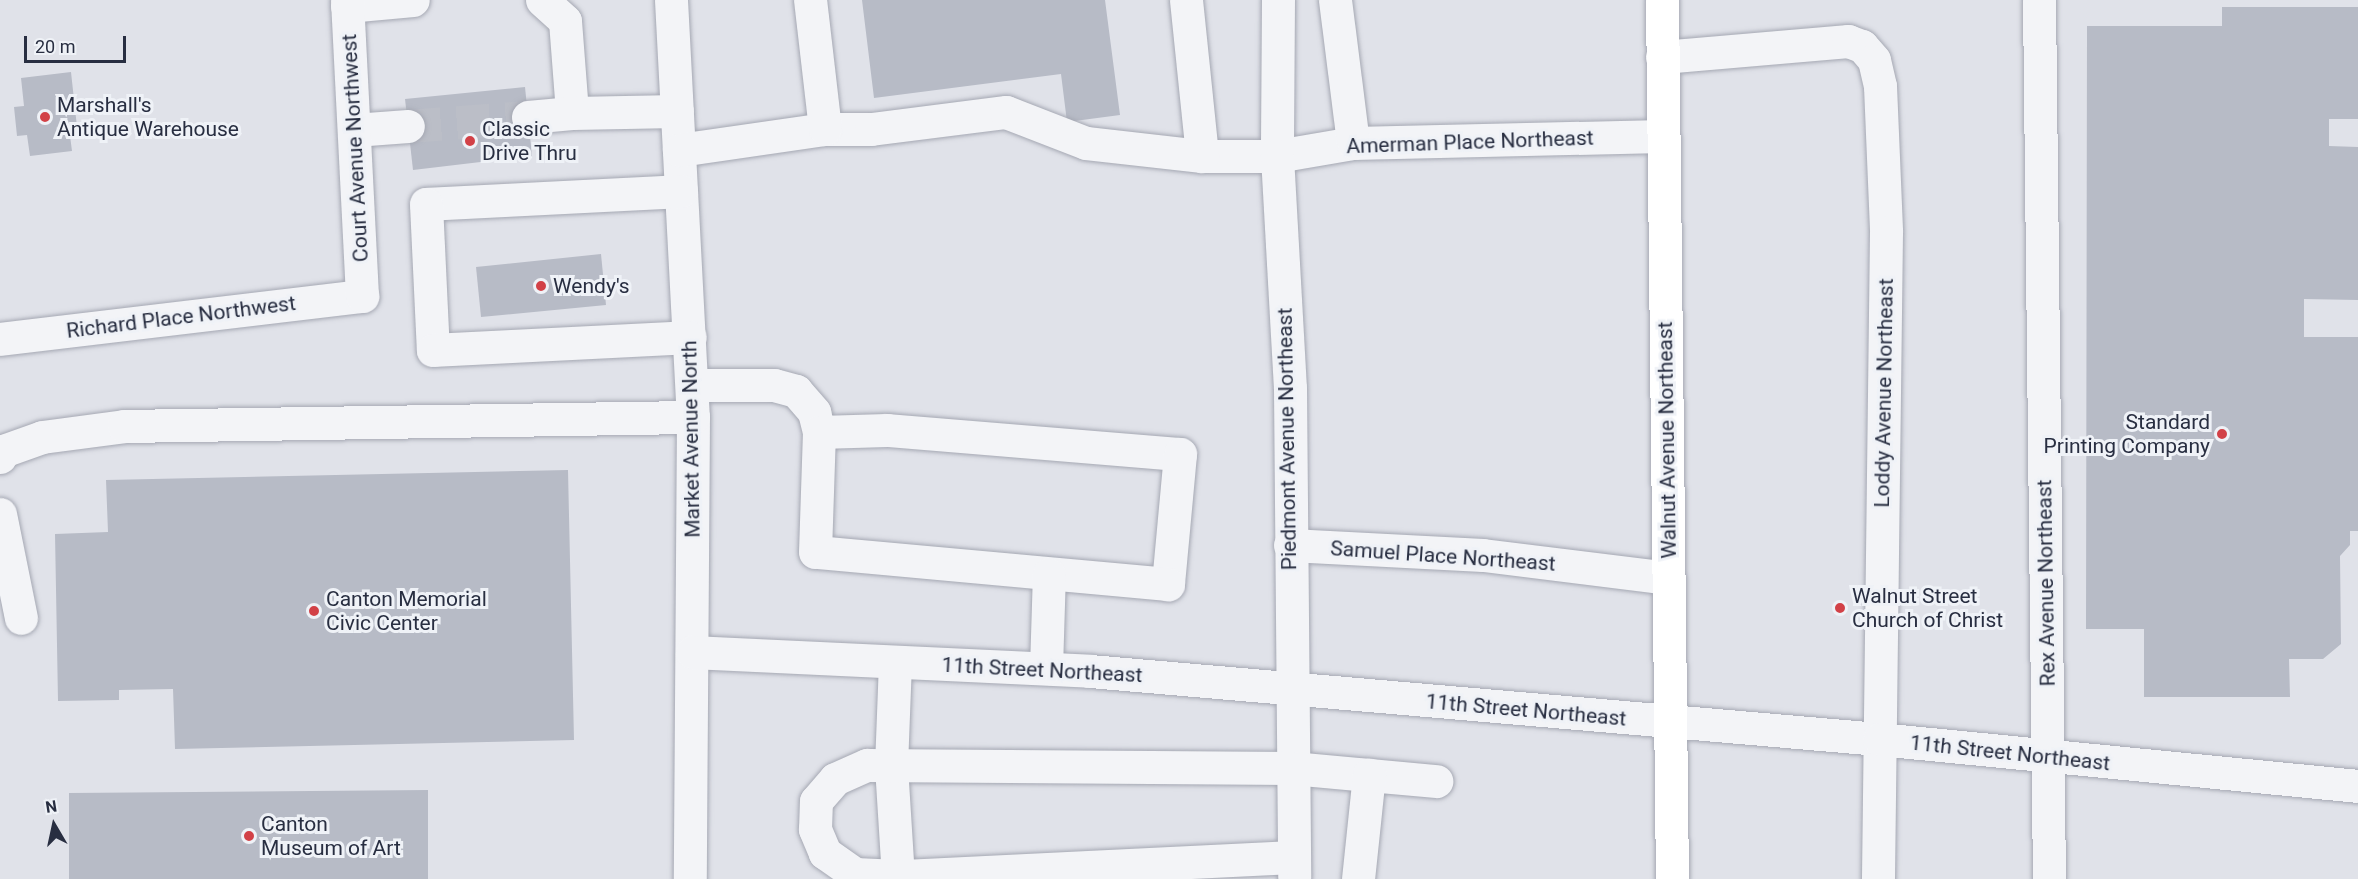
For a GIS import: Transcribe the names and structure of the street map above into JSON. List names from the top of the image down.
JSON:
{
  "streets": {
    "main road": ["Walnut Avenue Northeast"],
    "street": [
      "Amerman Place Northeast",
      "Court Avenue Northwest",
      "Richard Place Northwest",
      "Loddy Avenue Northeast",
      "Market Avenue North",
      "Piedmont Avenue Northeast",
      "Samuel Place Northeast",
      "Rex Avenue Northeast",
      "11th Street Northeast"
    ]
  },
  "crossings": [
    ["Amerman Place Northeast", "Market Avenue North"],
    ["Amerman Place Northeast", "Piedmont Avenue Northeast"],
    ["Amerman Place Northeast", "Walnut Avenue Northeast"],
    ["Court Avenue Northwest", "Richard Place Northwest"],
    ["Loddy Avenue Northeast", "Walnut Avenue Northeast"],
    ["Loddy Avenue Northeast", "11th Street Northeast"],
    ["Market Avenue North", "11th Street Northeast"],
    ["Piedmont Avenue Northeast", "Samuel Place Northeast"],
    ["Piedmont Avenue Northeast", "11th Street Northeast"],
    ["Walnut Avenue Northeast", "Samuel Place Northeast"],
    ["Walnut Avenue Northeast", "11th Street Northeast"],
    ["Rex Avenue Northeast", "11th Street Northeast"]
  ],
  "places": [
    "Marshall's Antique Warehouse",
    "Classic Drive Thru",
    "Wendy's",
    "Standard Printing Company",
    "Walnut Street Church of Christ",
    "Canton Memorial Civic Center",
    "Canton Museum of Art"
  ],
  "scale_bar": "20 m",
  "north": "top"
}
